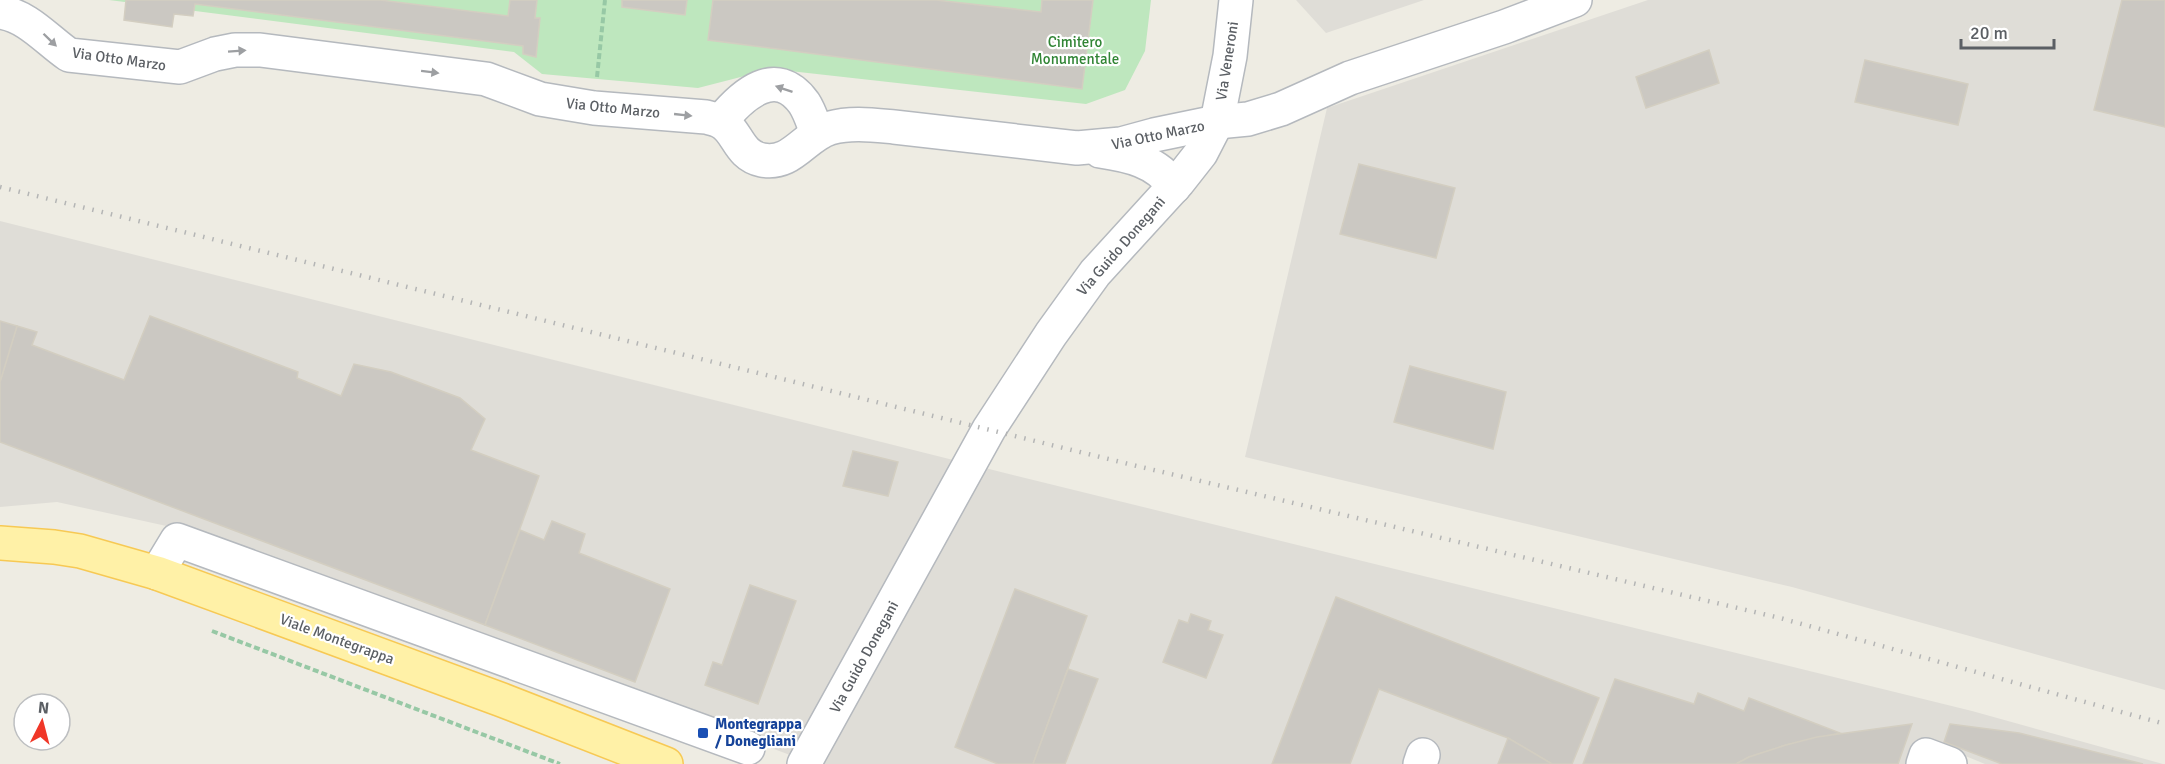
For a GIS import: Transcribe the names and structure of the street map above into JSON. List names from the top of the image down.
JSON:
{
  "streets": {
    "main road": ["Viale Montegrappa"],
    "street": ["Via Otto Marzo", "Via Veneroni", "Via Guido Donegani"]
  },
  "crossings": [
    ["Via Otto Marzo", "Via Veneroni"],
    ["Via Otto Marzo", "Via Guido Donegani"],
    ["Via Veneroni", "Via Guido Donegani"]
  ],
  "one_way": ["Via Otto Marzo"],
  "parks": ["Cimitero Monumentale"],
  "places": {
    "transit": ["Montegrappa / Donegliani"]
  },
  "scale_bar": "20 m",
  "north": "top"
}
